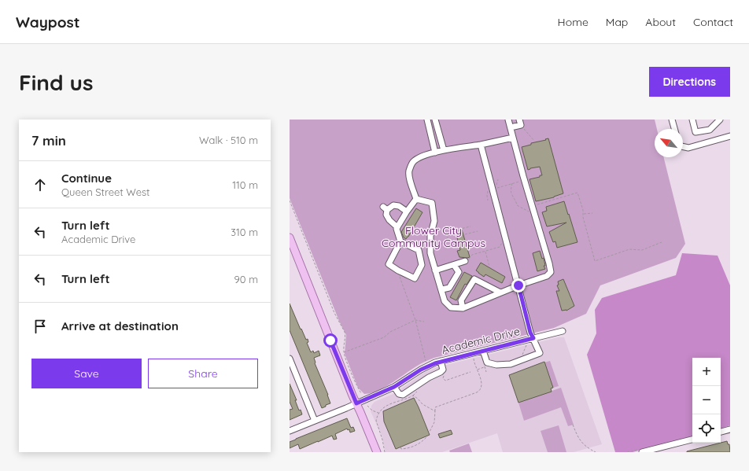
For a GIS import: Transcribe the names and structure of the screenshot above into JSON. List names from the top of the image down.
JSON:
{
  "streets": {
    "street": ["Academic Drive"]
  },
  "parks": ["Flower City Community Campus"],
  "north": "top left",
  "page": {
    "header": "Waypost",
    "nav": [
      "Home",
      "Map",
      "About",
      "Contact"
    ],
    "buttons": [
      "Directions",
      ["Save", "Share"]
    ],
    "title": "Find us",
    "heading": ["7 min", "Walk · 510 m"],
    "list": [
      ["Continue", "Queen Street West", "110 m"],
      ["Turn left", "Academic Drive", "310 m"],
      ["Turn left", "90 m"],
      "Arrive at destination"
    ],
    "map_buttons": ["+", "−"]
  }
}
